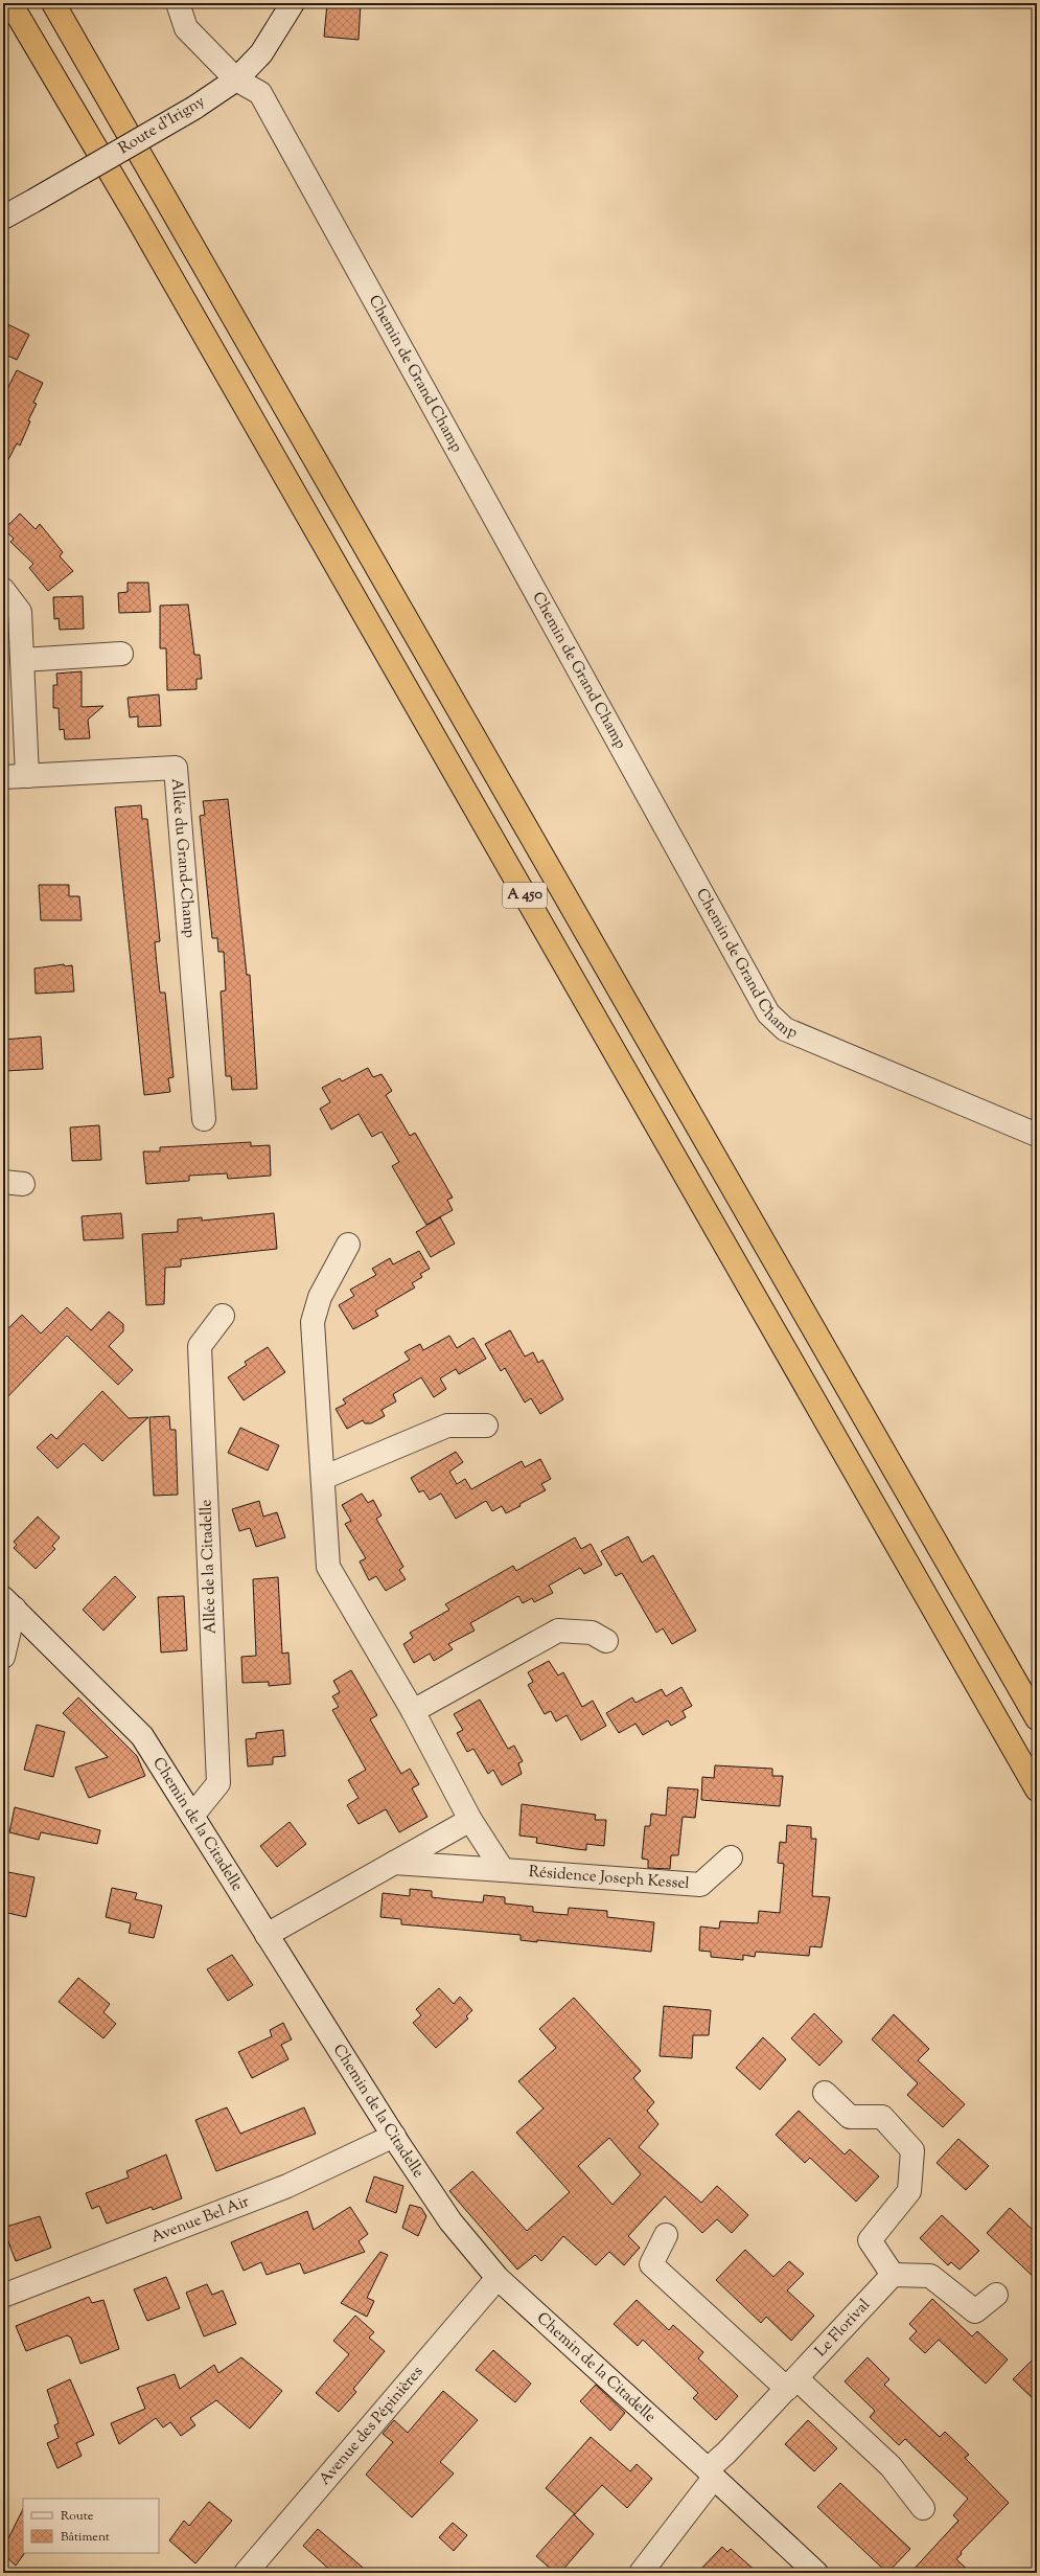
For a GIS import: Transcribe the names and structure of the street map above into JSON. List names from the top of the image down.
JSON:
{
  "streets": {
    "highway": ["A 450"],
    "street": [
      "Route d'Irigny",
      "Chemin de Grand Champ",
      "Allée du Grand-Champ",
      "Allée de la Citadelle",
      "Chemin de la Citadelle",
      "Résidence Joseph Kessel",
      "Avenue Bel Air",
      "Le Florival",
      "Avenue des Pépinières"
    ]
  },
  "crossings": [
    ["Route d'Irigny", "Chemin de Grand Champ"],
    ["Allée de la Citadelle", "Chemin de la Citadelle"],
    ["Chemin de la Citadelle", "Avenue Bel Air"],
    ["Chemin de la Citadelle", "Le Florival"],
    ["Chemin de la Citadelle", "Avenue des Pépinières"]
  ],
  "legend": ["Route", "Bâtiment"]
}
